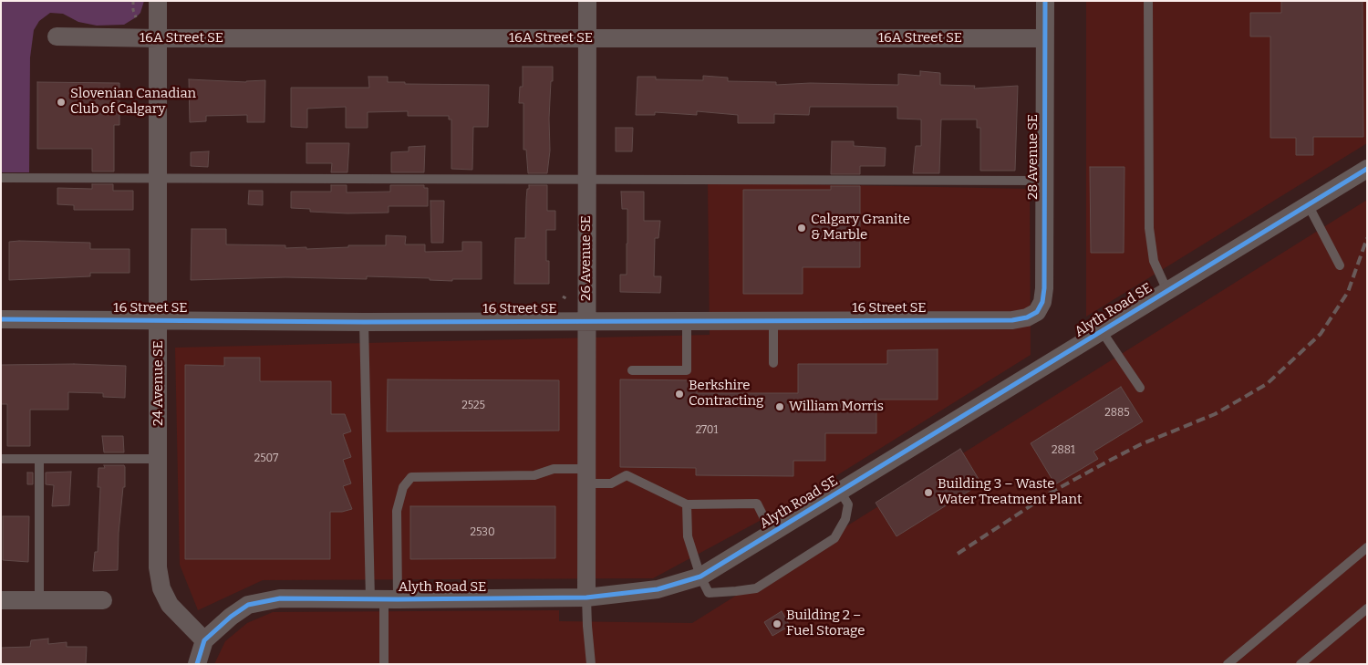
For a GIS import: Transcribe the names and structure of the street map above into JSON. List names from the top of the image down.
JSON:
{
  "streets": {
    "street": [
      "16A Street SE",
      "28 Avenue SE",
      "26 Avenue SE",
      "16 Street SE",
      "Alyth Road SE",
      "24 Avenue SE"
    ]
  },
  "crossings": [
    ["16A Street SE", "28 Avenue SE"],
    ["16A Street SE", "26 Avenue SE"],
    ["16A Street SE", "24 Avenue SE"],
    ["28 Avenue SE", "16 Street SE"],
    ["26 Avenue SE", "16 Street SE"],
    ["26 Avenue SE", "Alyth Road SE"],
    ["16 Street SE", "24 Avenue SE"],
    ["Alyth Road SE", "24 Avenue SE"]
  ],
  "places": [
    "Slovenian Canadian Club of Calgary",
    "Calgary Granite & Marble",
    "Berkshire Contracting",
    "William Morris",
    "Building 3 – Waste Water Treatment Plant",
    "Building 2 – Fuel Storage"
  ],
  "house_numbers": [
    "2525",
    "2885",
    "2701",
    "2881",
    "2507",
    "2530"
  ]
}
